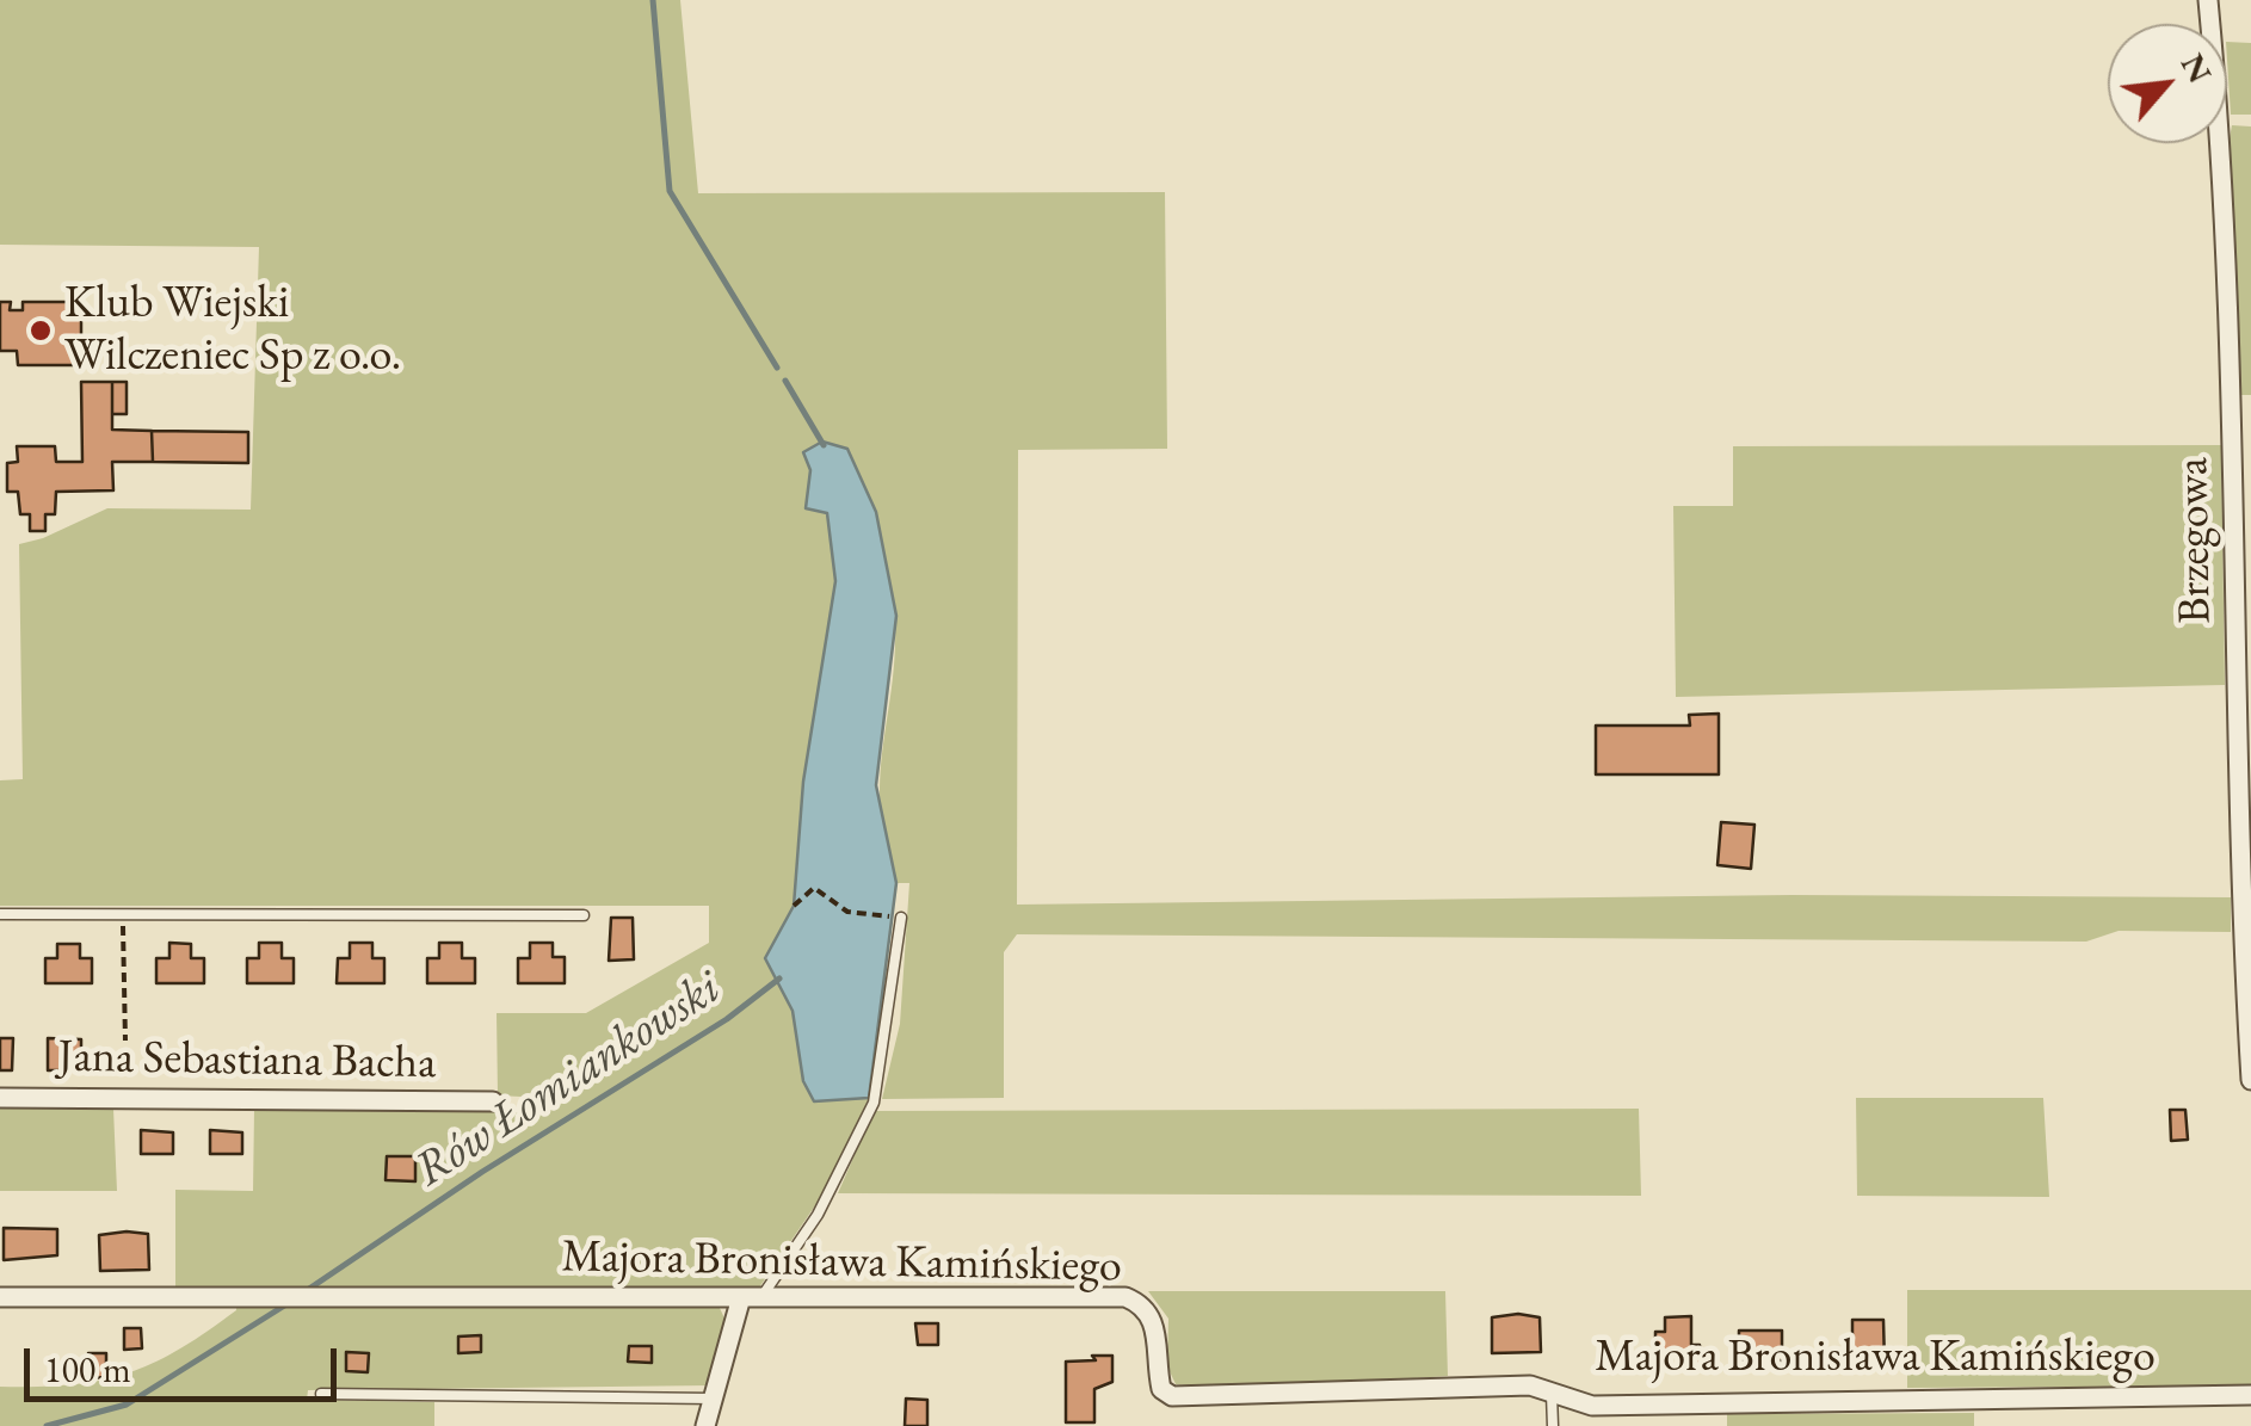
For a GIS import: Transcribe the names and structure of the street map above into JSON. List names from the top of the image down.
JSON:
{
  "streets": {
    "street": ["Brzegowa", "Jana Sebastiana Bacha", "Majora Bronisława Kamińskiego"]
  },
  "water": ["Rów Łomiankowski"],
  "places": ["Klub Wiejski Wilczeniec Sp z o.o."],
  "scale_bar": "100 m",
  "north": "top right"
}
